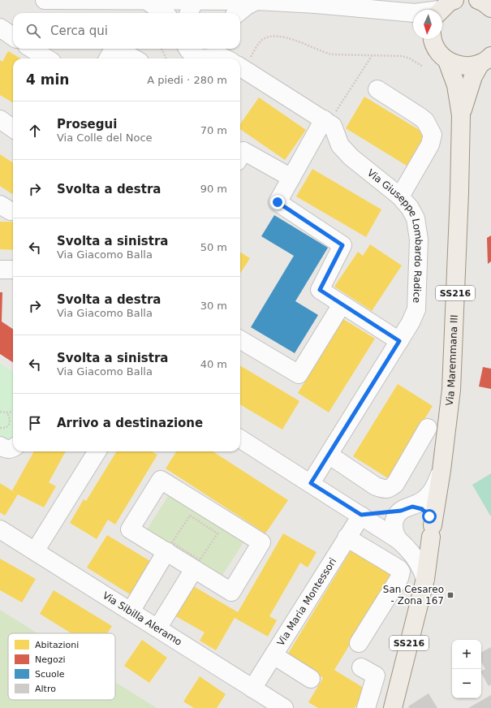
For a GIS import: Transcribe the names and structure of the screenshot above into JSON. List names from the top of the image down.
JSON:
{
  "streets": {
    "main road": ["SS216", "Via Maremmana III"],
    "street": ["Via Giuseppe Lombardo Radice", "Via Maria Montessori", "Via Sibilla Aleramo"]
  },
  "crossings": [
    ["Via Maria Montessori", "Via Sibilla Aleramo"]
  ],
  "places": {
    "transit": ["San Cesareo - Zona 167"]
  },
  "legend": [
    "Abitazioni",
    "Negozi",
    "Scuole",
    "Altro"
  ],
  "north": "bottom",
  "page": {
    "search": "Cerca qui",
    "heading": ["4 min", "A piedi · 280 m"],
    "list": [
      ["Prosegui", "Via Colle del Noce", "70 m"],
      ["Svolta a destra", "90 m"],
      ["Svolta a sinistra", "Via Giacomo Balla", "50 m"],
      ["Svolta a destra", "Via Giacomo Balla", "30 m"],
      ["Svolta a sinistra", "Via Giacomo Balla", "40 m"],
      "Arrivo a destinazione"
    ],
    "map_buttons": ["+", "−"]
  }
}
